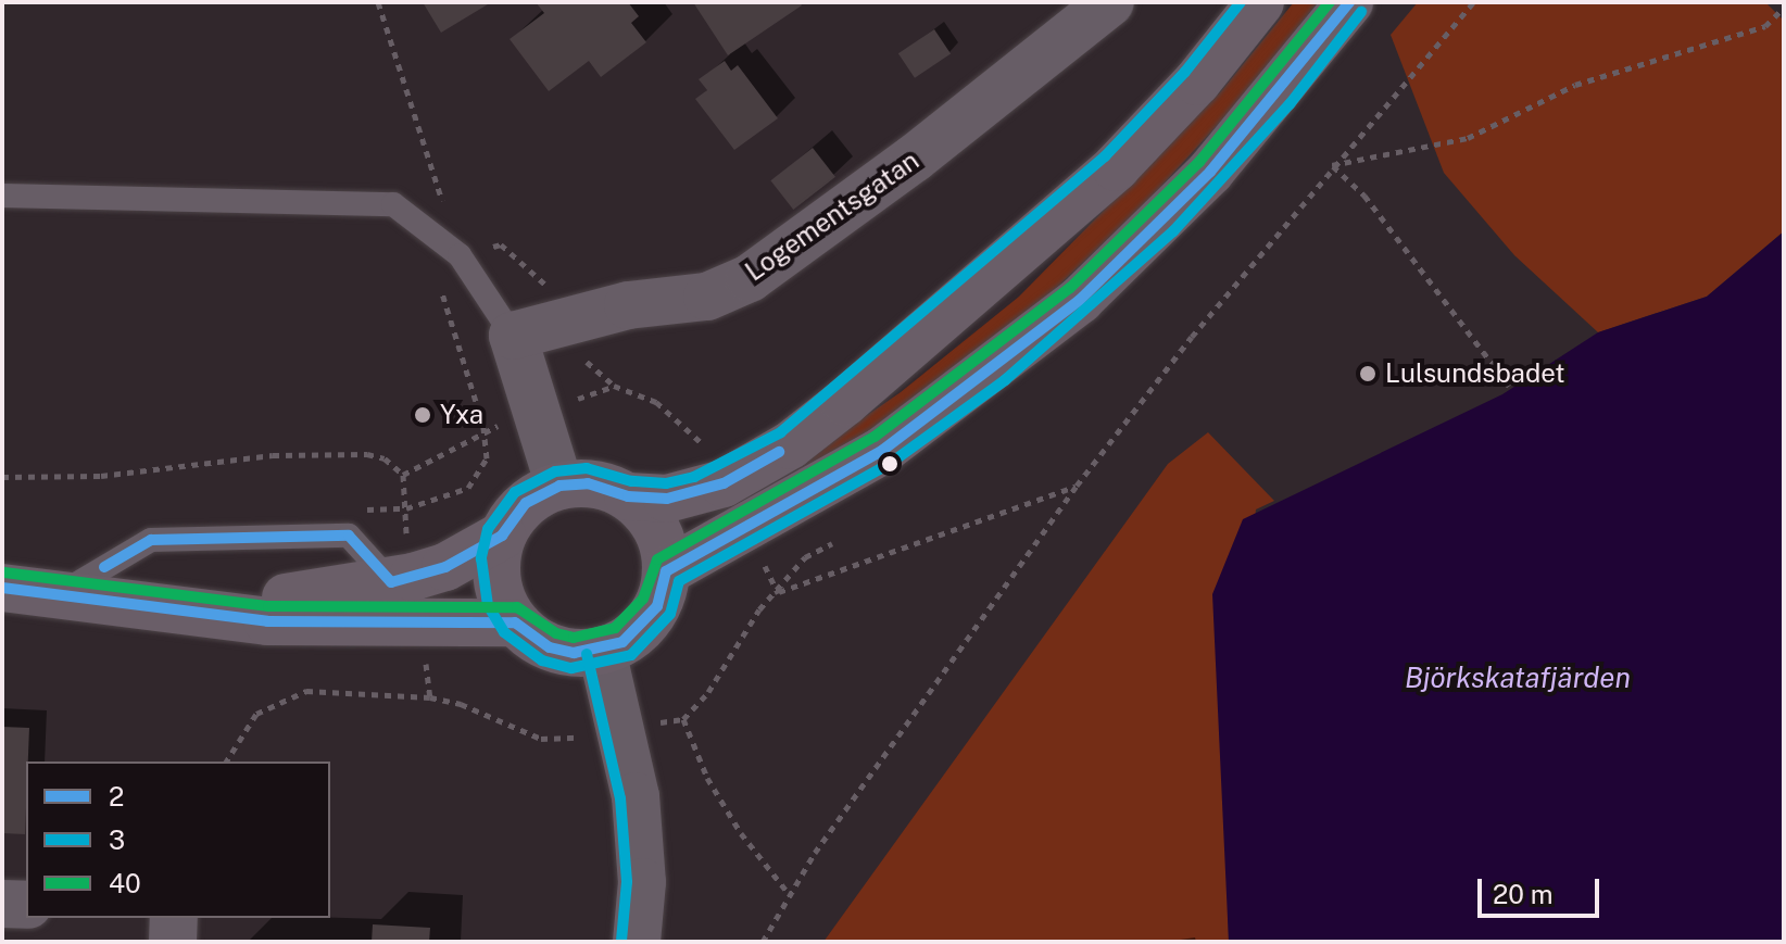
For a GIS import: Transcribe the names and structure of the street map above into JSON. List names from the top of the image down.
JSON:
{
  "streets": {
    "street": ["Logementsgatan"]
  },
  "water": ["Björkskatafjärden"],
  "places": ["Lulsundsbadet", "Yxa"],
  "lines": ["transit line 2", "transit line 3", "transit line 40"],
  "legend": ["2", "3", "40"],
  "scale_bar": "20 m"
}
